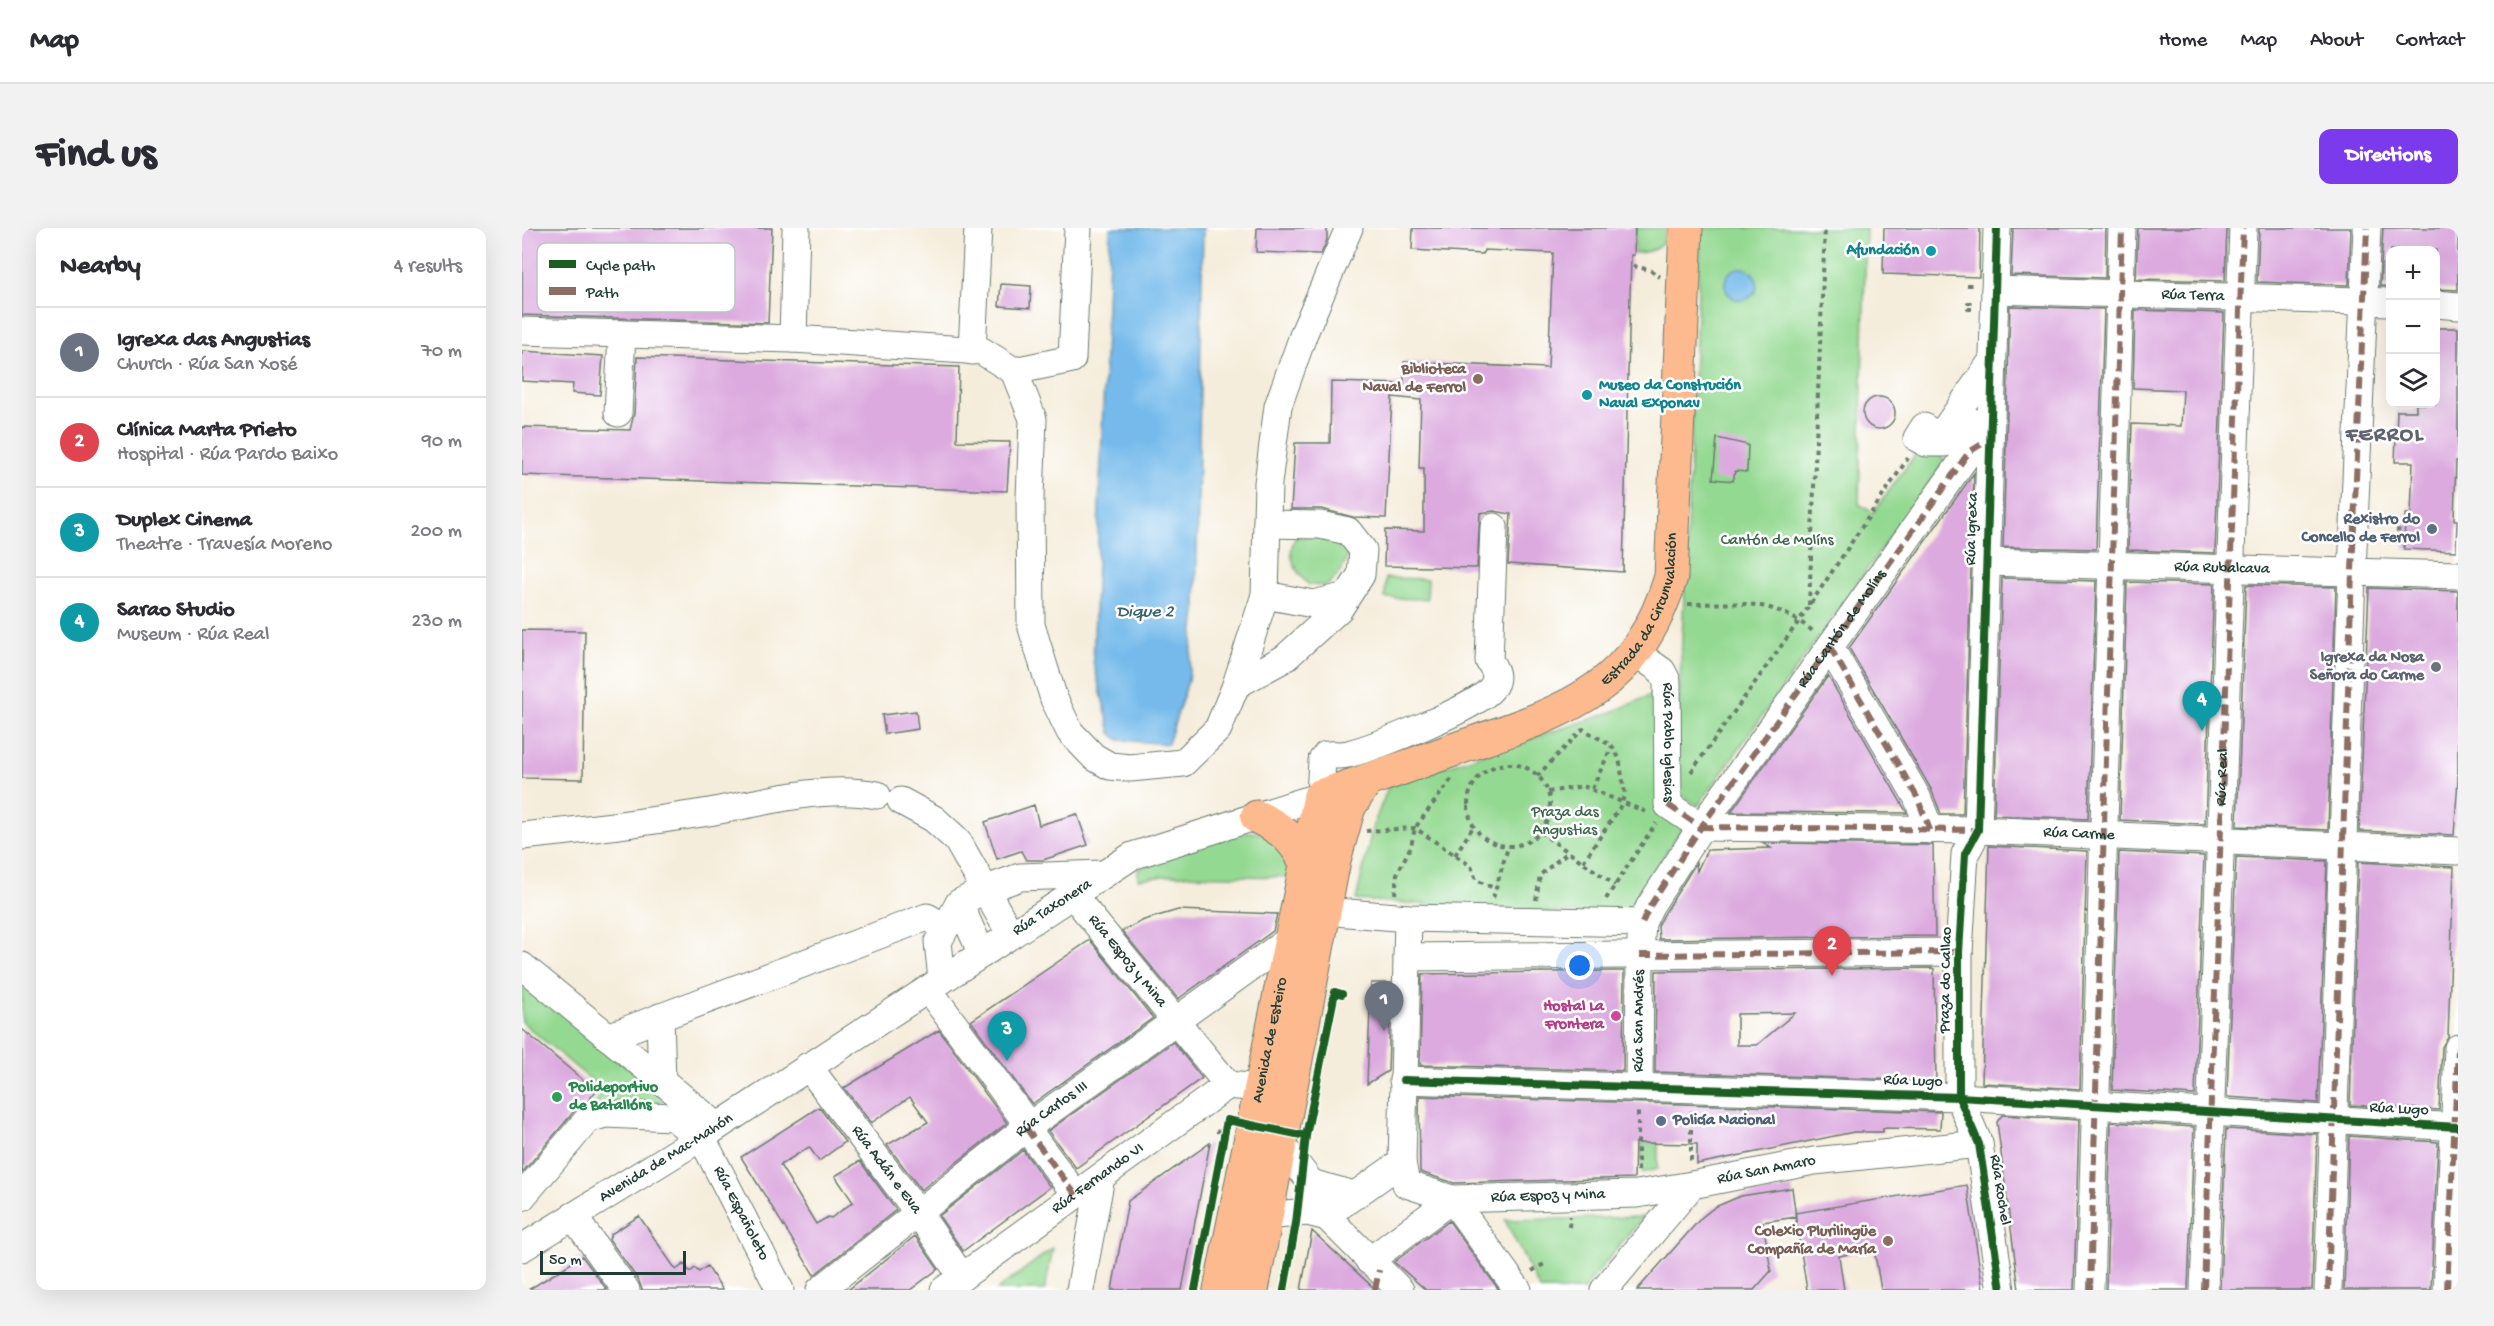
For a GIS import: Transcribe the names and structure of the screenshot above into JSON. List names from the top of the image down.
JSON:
{
  "streets": {
    "main road": ["Estrada da Circunvalación", "Avenida de Esteiro"],
    "street": [
      "Rúa Terra",
      "Rúa Igrexa",
      "Rúa Rubalcava",
      "Rúa Cantón de Molíns",
      "Rúa Pablo Iglesias",
      "Rúa Real",
      "Rúa Carme",
      "Rúa Taxonera",
      "Rúa Espoz y Mina",
      "Praza do Callao",
      "Rúa San Andrés",
      "Rúa Lugo",
      "Rúa Carlos III",
      "Avenida de Mac-Mahón",
      "Rúa Adán e Eva",
      "Rúa San Amaro",
      "Rúa Fernando VI",
      "Rúa Rochel",
      "Rúa Españoleto"
    ]
  },
  "crossings": [
    ["Rúa Terra", "Rúa Igrexa"],
    ["Rúa Terra", "Rúa Real"],
    ["Rúa Igrexa", "Rúa Rubalcava"],
    ["Rúa Igrexa", "Rúa Cantón de Molíns"],
    ["Rúa Igrexa", "Rúa Carme"],
    ["Rúa Igrexa", "Praza do Callao"],
    ["Rúa Rubalcava", "Rúa Real"],
    ["Estrada da Circunvalación", "Rúa Pablo Iglesias"],
    ["Estrada da Circunvalación", "Rúa Taxonera"],
    ["Rúa Cantón de Molíns", "Rúa Pablo Iglesias"],
    ["Rúa Cantón de Molíns", "Rúa Carme"],
    ["Rúa Pablo Iglesias", "Rúa Carme"],
    ["Rúa Real", "Rúa Carme"],
    ["Rúa Real", "Rúa Lugo"],
    ["Rúa Carme", "Praza do Callao"],
    ["Rúa Taxonera", "Rúa Espoz y Mina"],
    ["Rúa Taxonera", "Avenida de Mac-Mahón"],
    ["Rúa Taxonera", "Rúa Adán e Eva"],
    ["Rúa Espoz y Mina", "Avenida de Esteiro"],
    ["Rúa Espoz y Mina", "Rúa Carlos III"],
    ["Rúa Espoz y Mina", "Rúa San Amaro"],
    ["Rúa Espoz y Mina", "Rúa Fernando VI"],
    ["Praza do Callao", "Rúa Lugo"],
    ["Praza do Callao", "Rúa Rochel"],
    ["Rúa San Andrés", "Rúa Lugo"],
    ["Avenida de Esteiro", "Rúa Carlos III"],
    ["Avenida de Esteiro", "Rúa Fernando VI"],
    ["Rúa Lugo", "Rúa Rochel"],
    ["Rúa Carlos III", "Rúa Adán e Eva"],
    ["Avenida de Mac-Mahón", "Rúa Adán e Eva"],
    ["Avenida de Mac-Mahón", "Rúa Españoleto"],
    ["Rúa Adán e Eva", "Rúa Fernando VI"],
    ["Rúa San Amaro", "Rúa Rochel"]
  ],
  "districts": ["FERROL"],
  "water": ["Dique 2"],
  "parks": ["Cantón de Molíns", "Praza das Angustias"],
  "places": [
    "Afundación",
    "Biblioteca Naval de Ferrol",
    "Museo da Construción Naval Exponav",
    "Rexistro do Concello de Ferrol",
    "Igrexa da Nosa Señora do Carme",
    "Hostal La Frontera",
    "Polideportivo de Batallóns",
    "Policía Nacional",
    "Colexio Plurilingüe Compañía de María"
  ],
  "legend": ["Cycle path", "Path"],
  "scale_bar": "50 m",
  "page": {
    "header": "Map",
    "nav": [
      "Home",
      "Map",
      "About",
      "Contact"
    ],
    "buttons": "Directions",
    "title": "Find us",
    "heading": ["Nearby", "4 results"],
    "map_buttons": ["+", "−"],
    "list": [
      {
        "mark": "1",
        "name": "Igrexa das Angustias",
        "note": "Church · Rúa San Xosé",
        "value": "70 m"
      },
      {
        "mark": "2",
        "name": "Clínica Marta Prieto",
        "note": "Hospital · Rúa Pardo Baixo",
        "value": "90 m"
      },
      {
        "mark": "3",
        "name": "Duplex Cinema",
        "note": "Theatre · Travesía Moreno",
        "value": "200 m"
      },
      {
        "mark": "4",
        "name": "Sarao Studio",
        "note": "Museum · Rúa Real",
        "value": "230 m"
      }
    ],
    "pins": [
      "4",
      "2",
      "1",
      "3"
    ],
    "scale": "50 m"
  }
}
